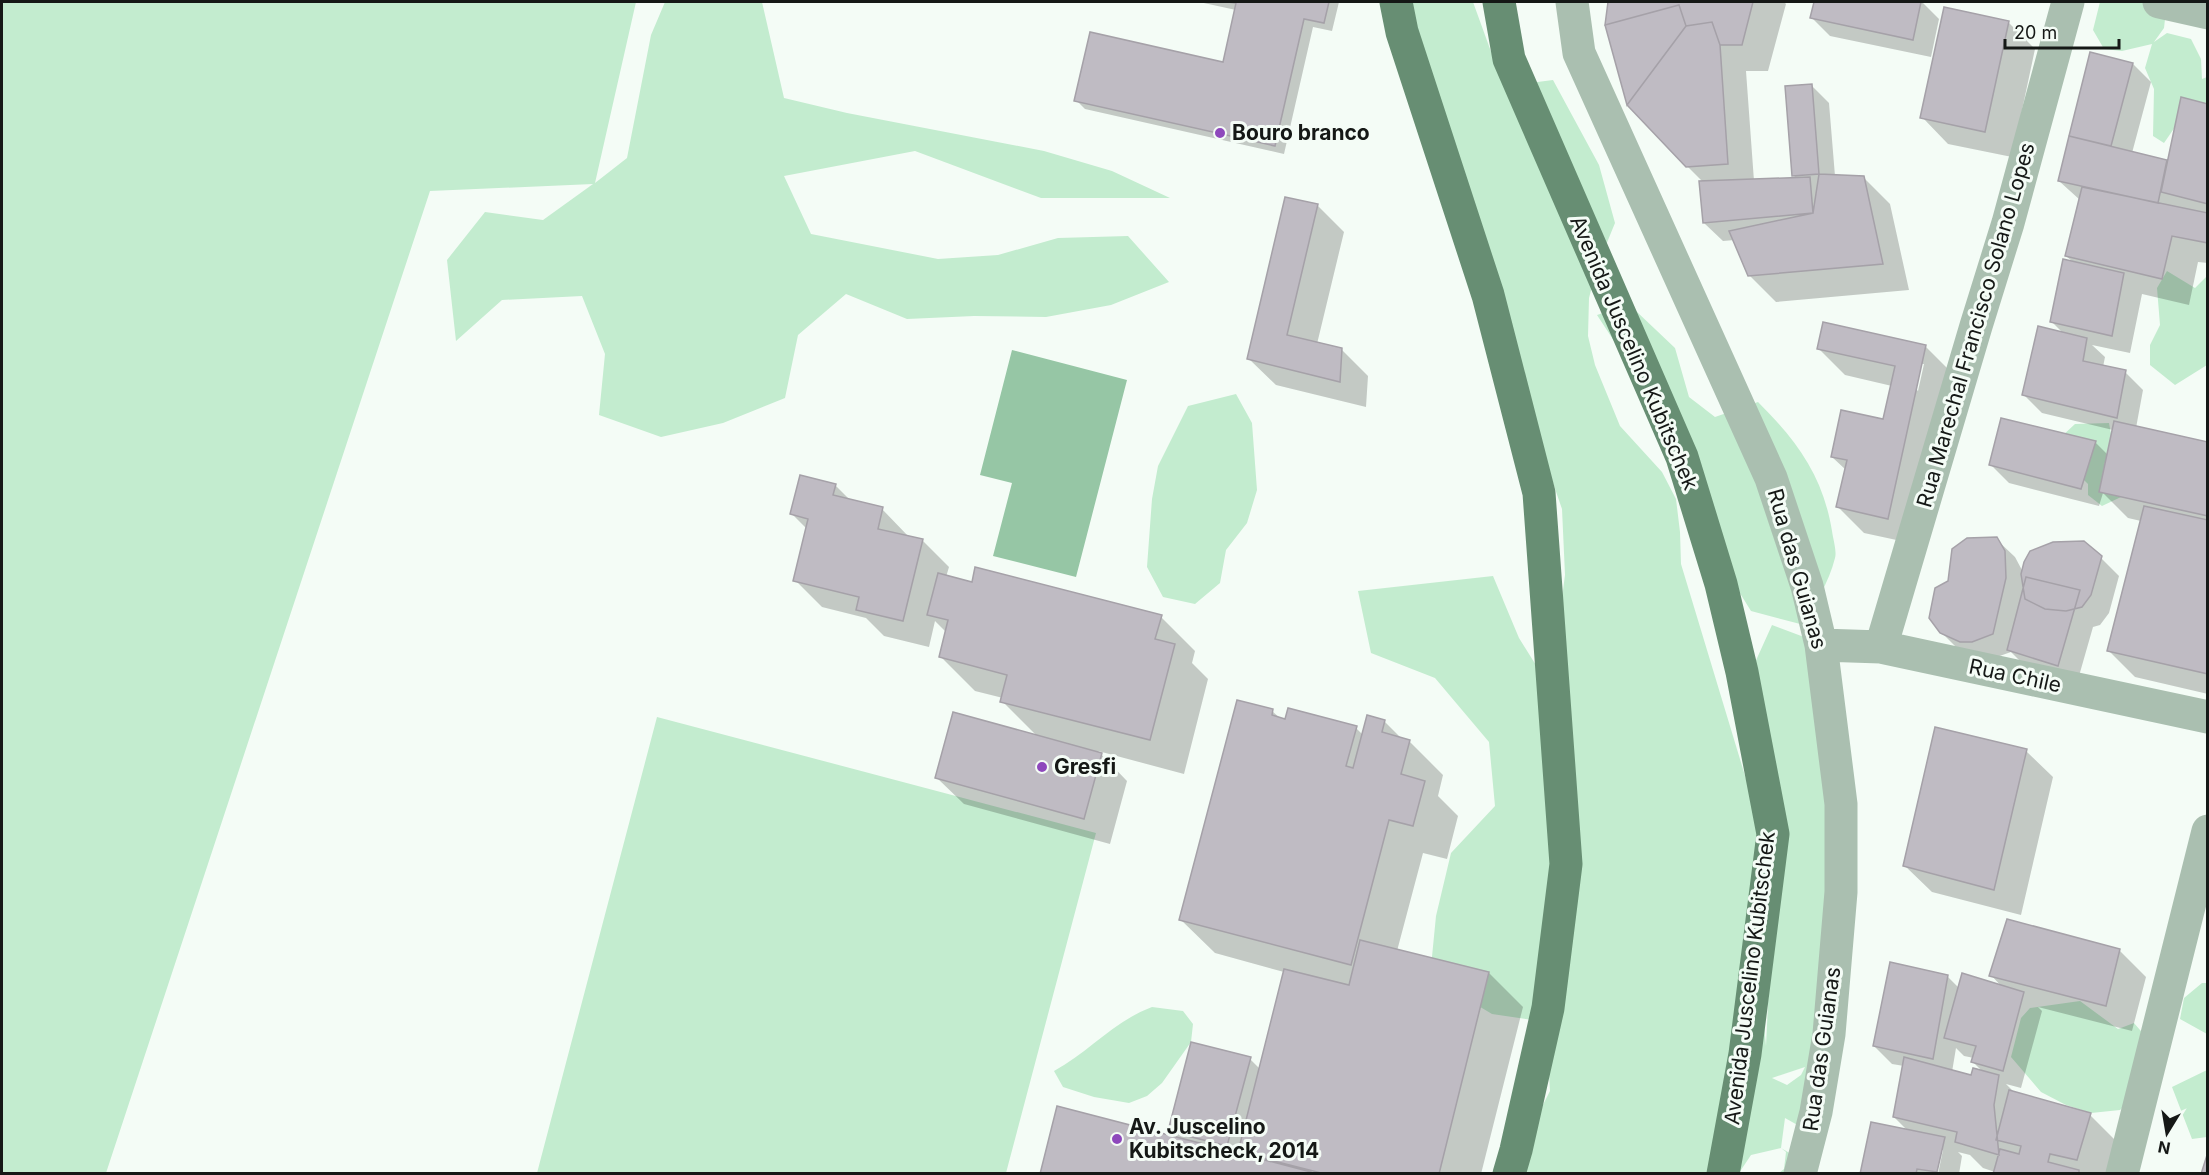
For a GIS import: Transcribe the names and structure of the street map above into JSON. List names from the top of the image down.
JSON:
{
  "streets": {
    "main road": ["Avenida Juscelino Kubitschek"],
    "street": ["Rua Marechal Francisco Solano Lopes", "Rua das Guianas", "Rua Chile"]
  },
  "crossings": [
    ["Rua Marechal Francisco Solano Lopes", "Rua Chile"],
    ["Rua das Guianas", "Rua Chile"]
  ],
  "places": ["Bouro branco", "Gresfi", "Av. Juscelino Kubitscheck, 2014"],
  "scale_bar": "20 m",
  "north": "bottom"
}
